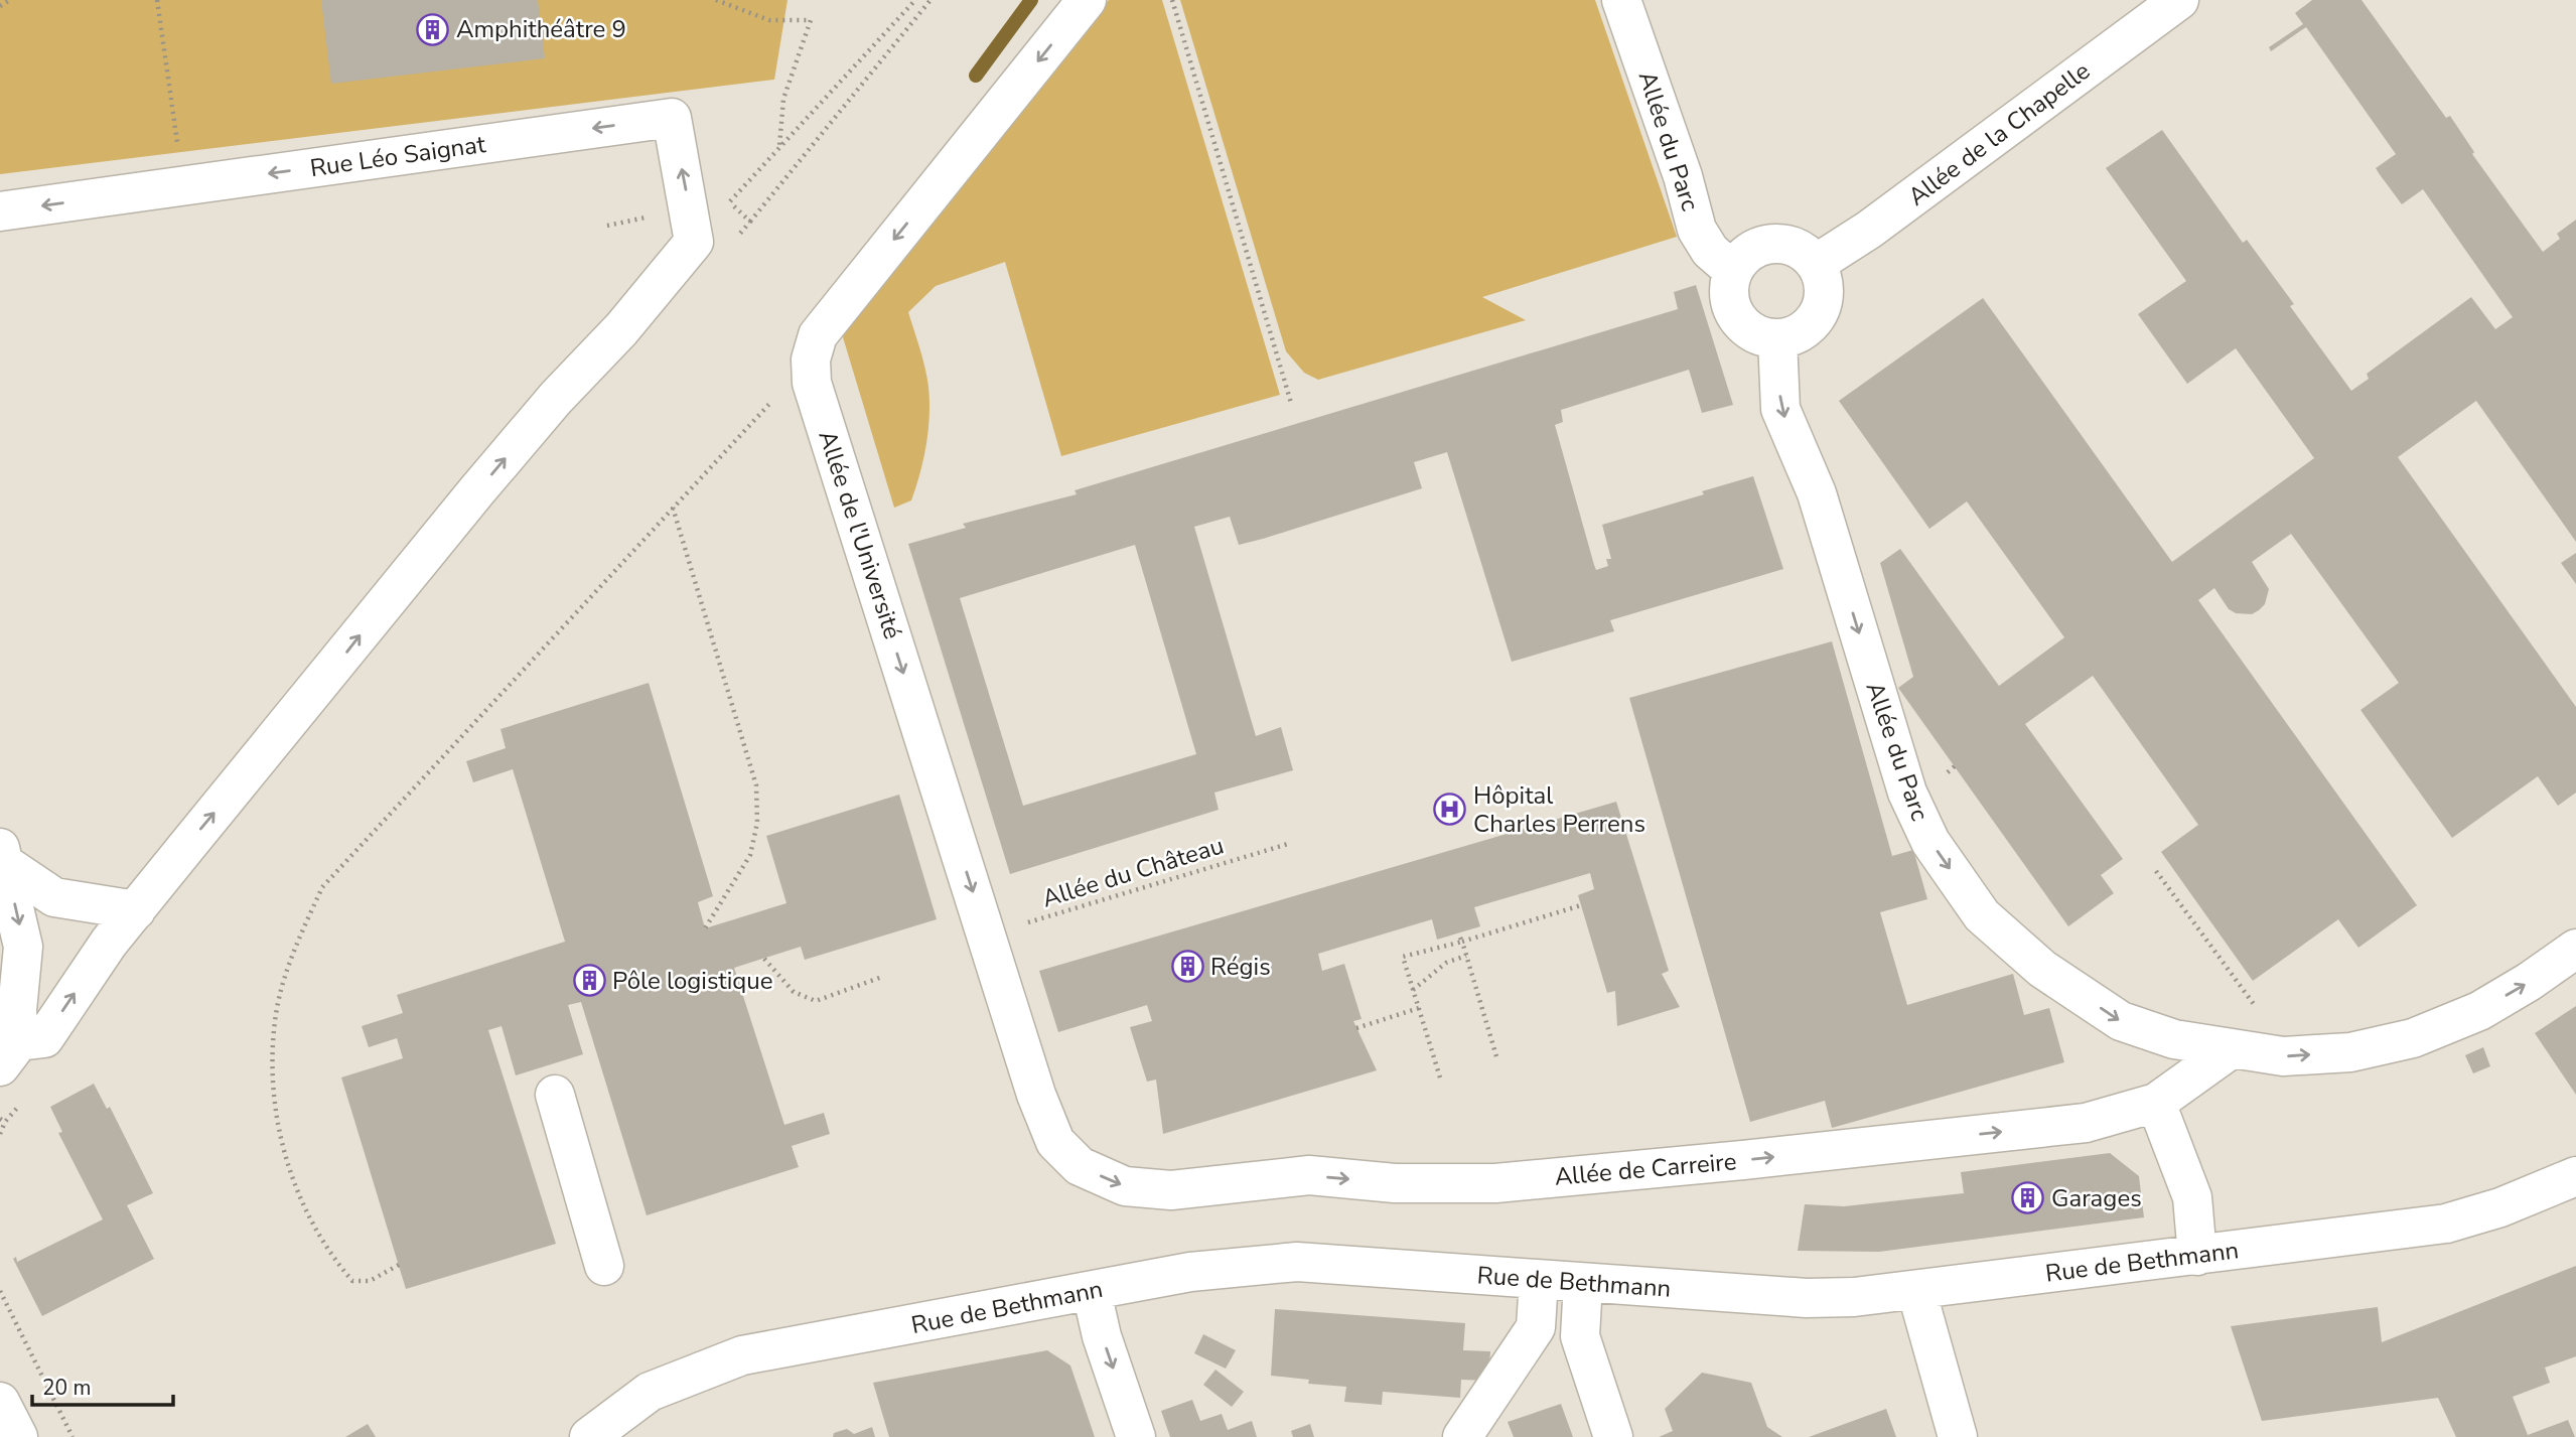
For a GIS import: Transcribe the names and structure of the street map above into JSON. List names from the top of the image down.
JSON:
{
  "streets": {
    "street": [
      "Allée de la Chapelle",
      "Allée du Parc",
      "Rue Léo Saignat",
      "Allée de l'Université",
      "Allée de Carreire",
      "Rue de Bethmann"
    ],
    "path": ["Allée du Château"]
  },
  "crossings": [
    ["Allée de la Chapelle", "Allée du Parc"],
    ["Allée du Parc", "Allée de Carreire"],
    ["Allée de l'Université", "Allée du Château"],
    ["Allée de l'Université", "Allée de Carreire"]
  ],
  "one_way": ["Rue Léo Saignat", "Allée de l'Université", "Allée de Carreire"],
  "places": {
    "building": [
      "Amphithéâtre 9",
      "Régis",
      "Pôle logistique",
      "Garages"
    ],
    "hospital": ["Hôpital Charles Perrens"]
  },
  "scale_bar": "20 m"
}
